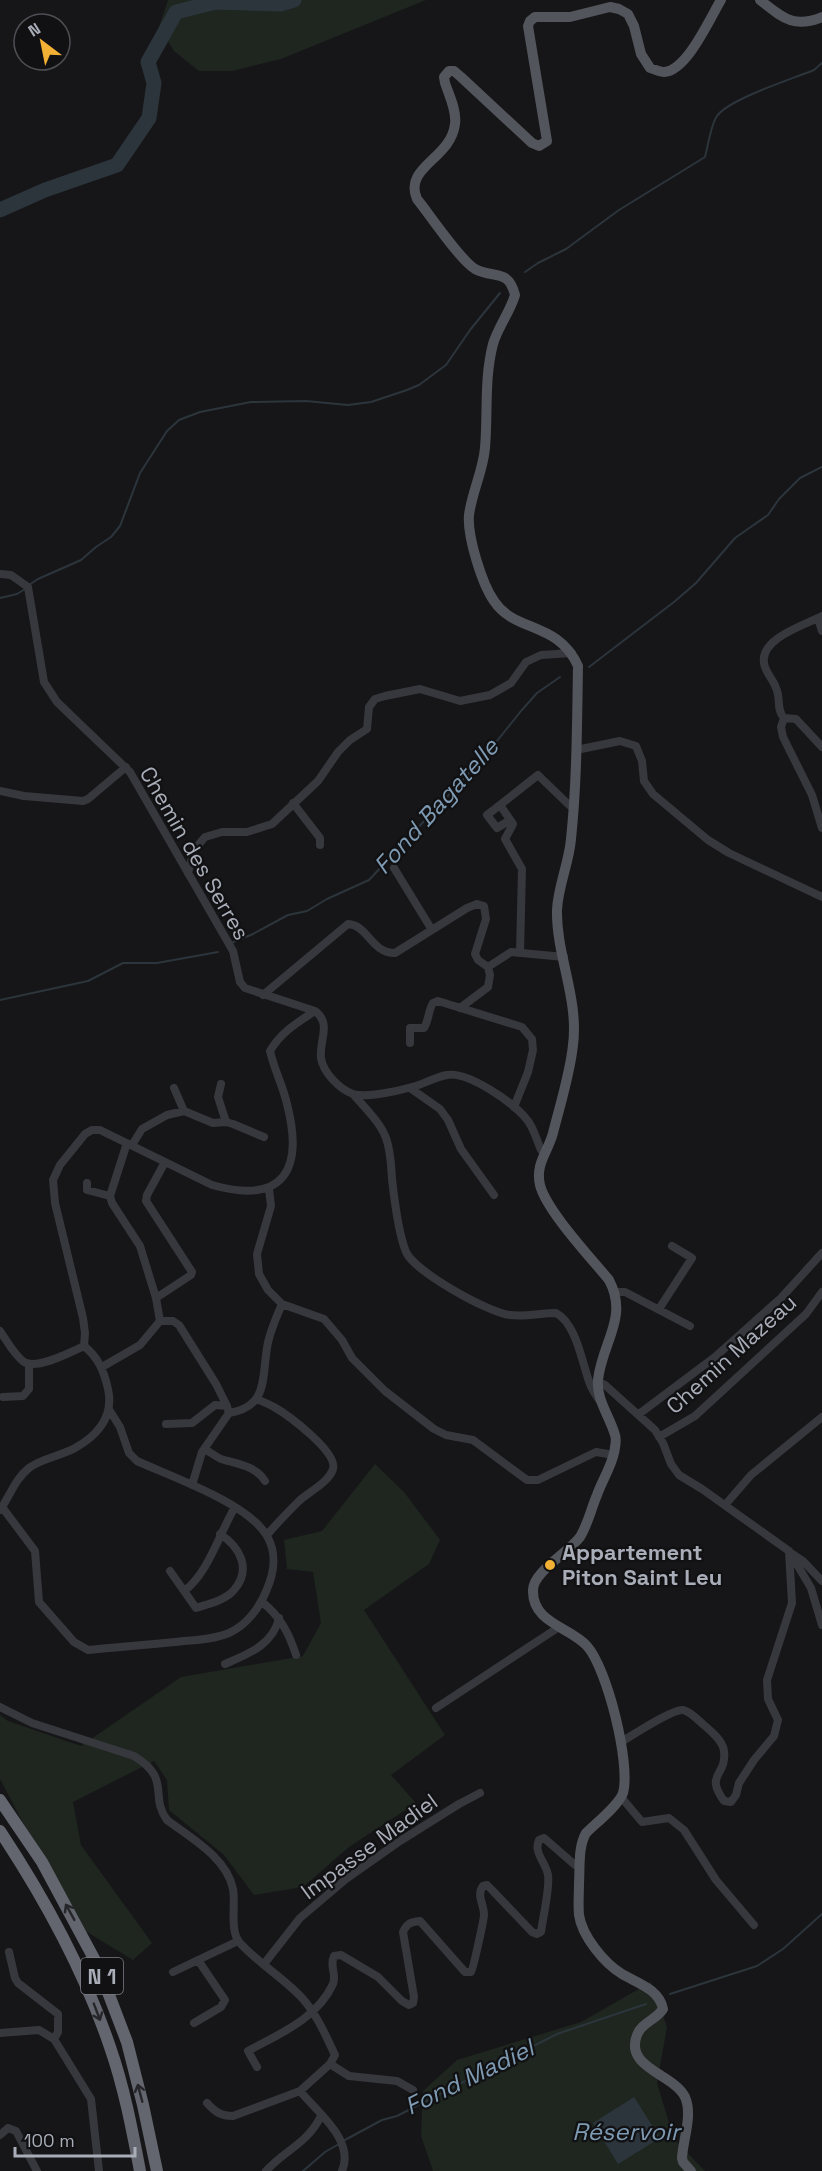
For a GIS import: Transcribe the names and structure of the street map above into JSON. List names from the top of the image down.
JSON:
{
  "streets": {
    "highway": ["N 1"],
    "street": ["Chemin des Serres", "Chemin Mazeau", "Impasse Madiel"]
  },
  "water": ["Fond Bagatelle", "Fond Madiel", "Réservoir"],
  "places": ["Appartement Piton Saint Leu"],
  "scale_bar": "100 m",
  "north": "top left"
}
